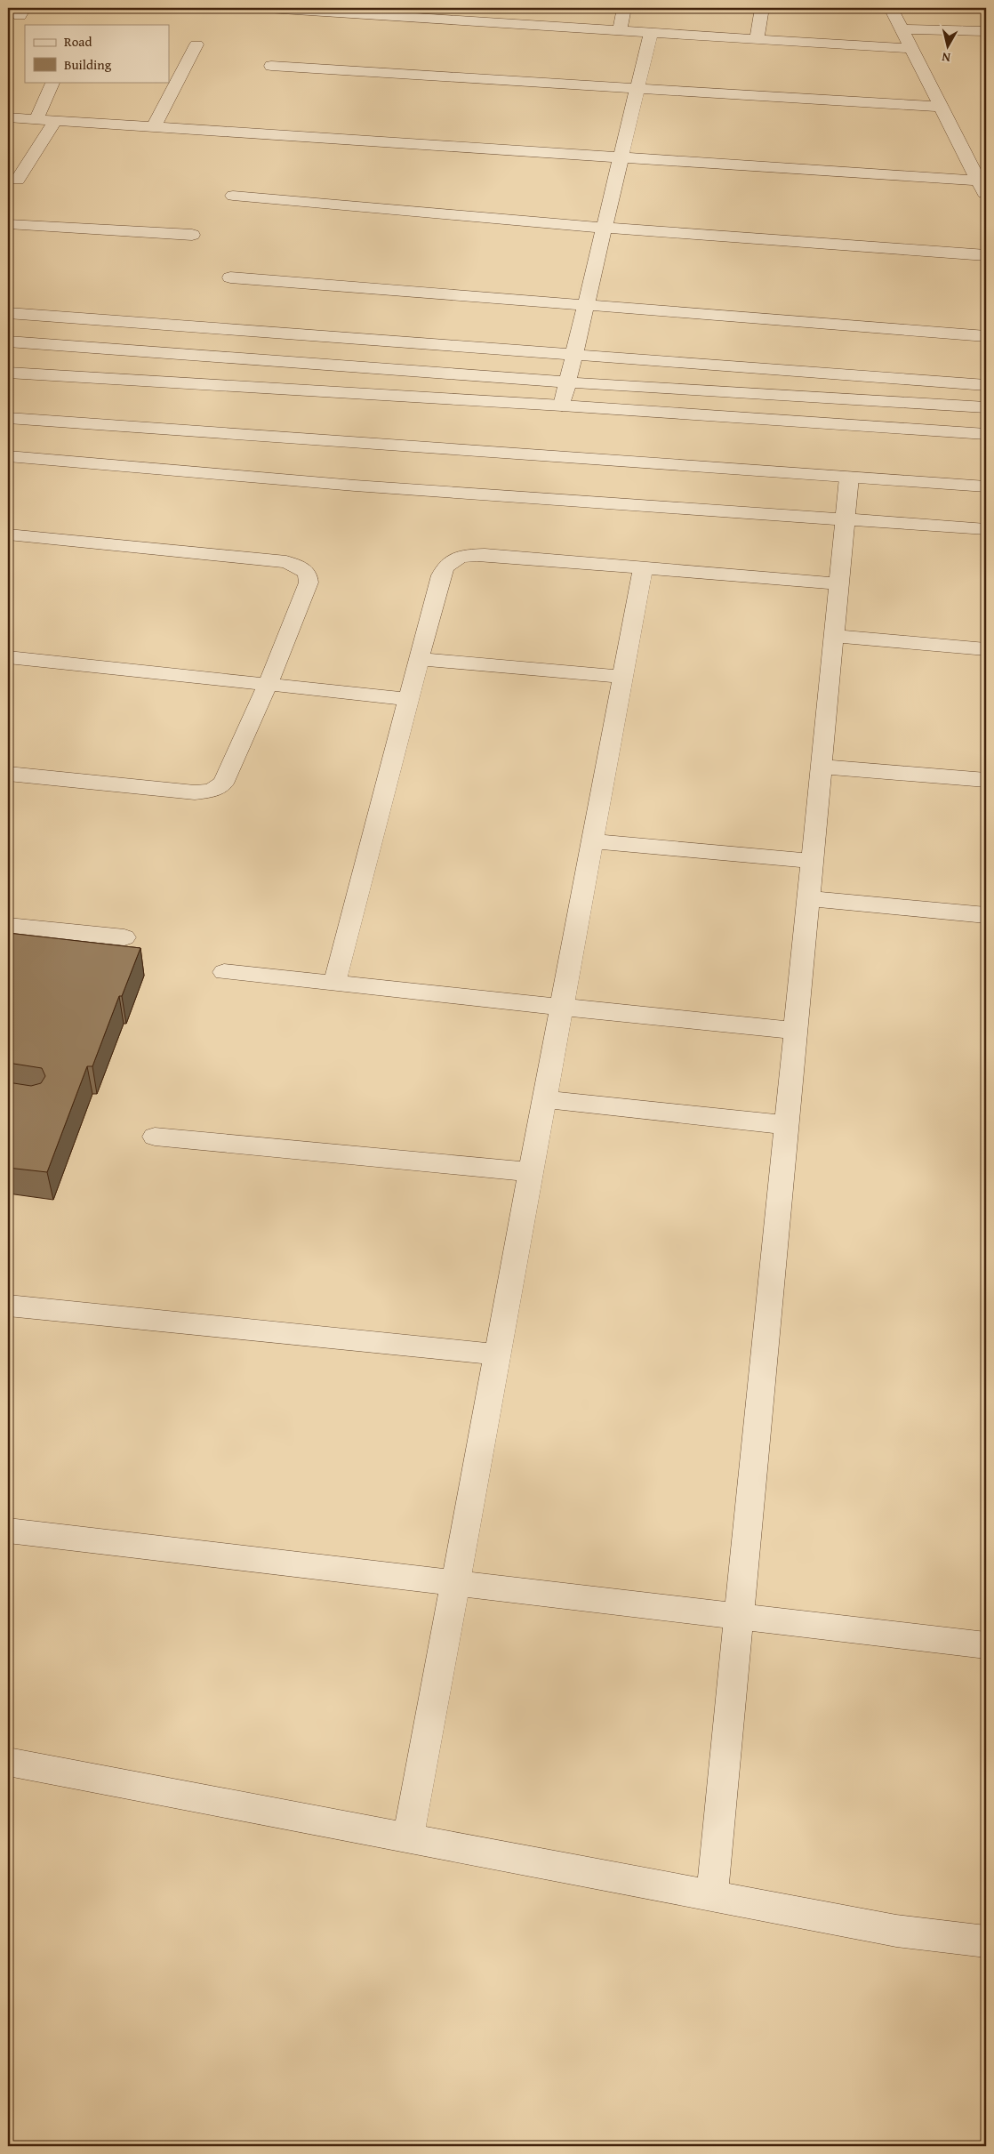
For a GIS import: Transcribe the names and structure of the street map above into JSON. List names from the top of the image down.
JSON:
{
  "legend": ["Road", "Building"],
  "north": "bottom"
}
